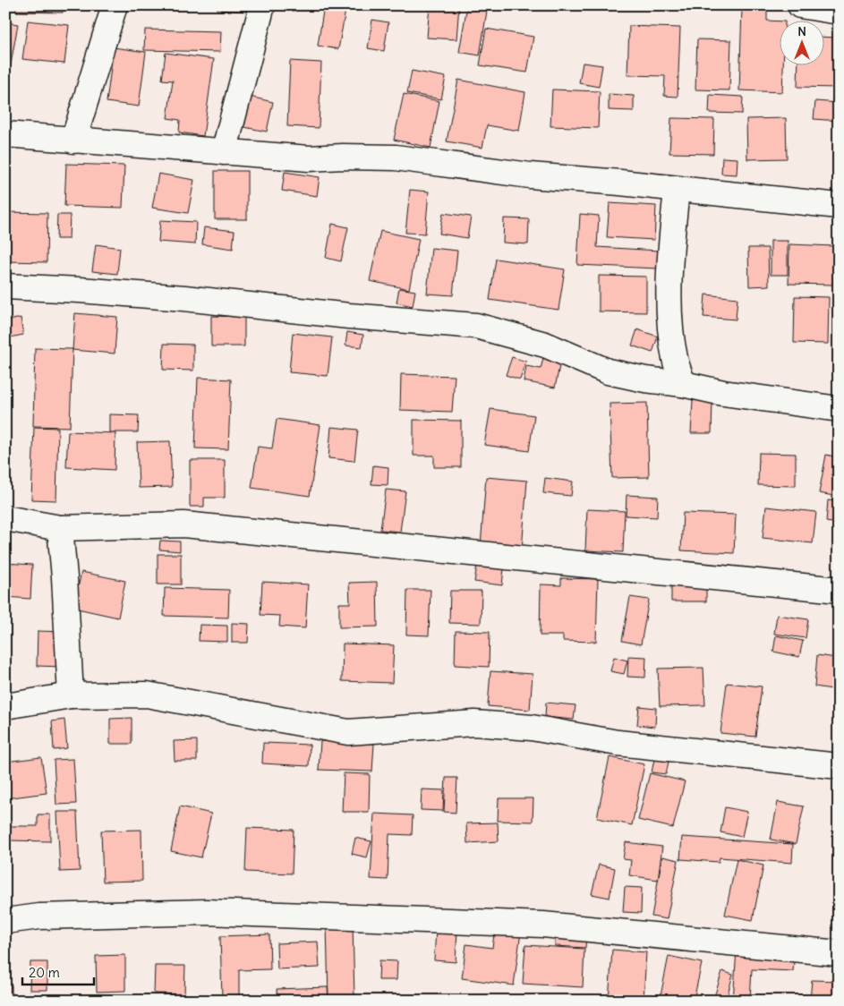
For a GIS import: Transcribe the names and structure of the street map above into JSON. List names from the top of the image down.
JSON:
{
  "scale_bar": "20 m",
  "north": "top"
}
